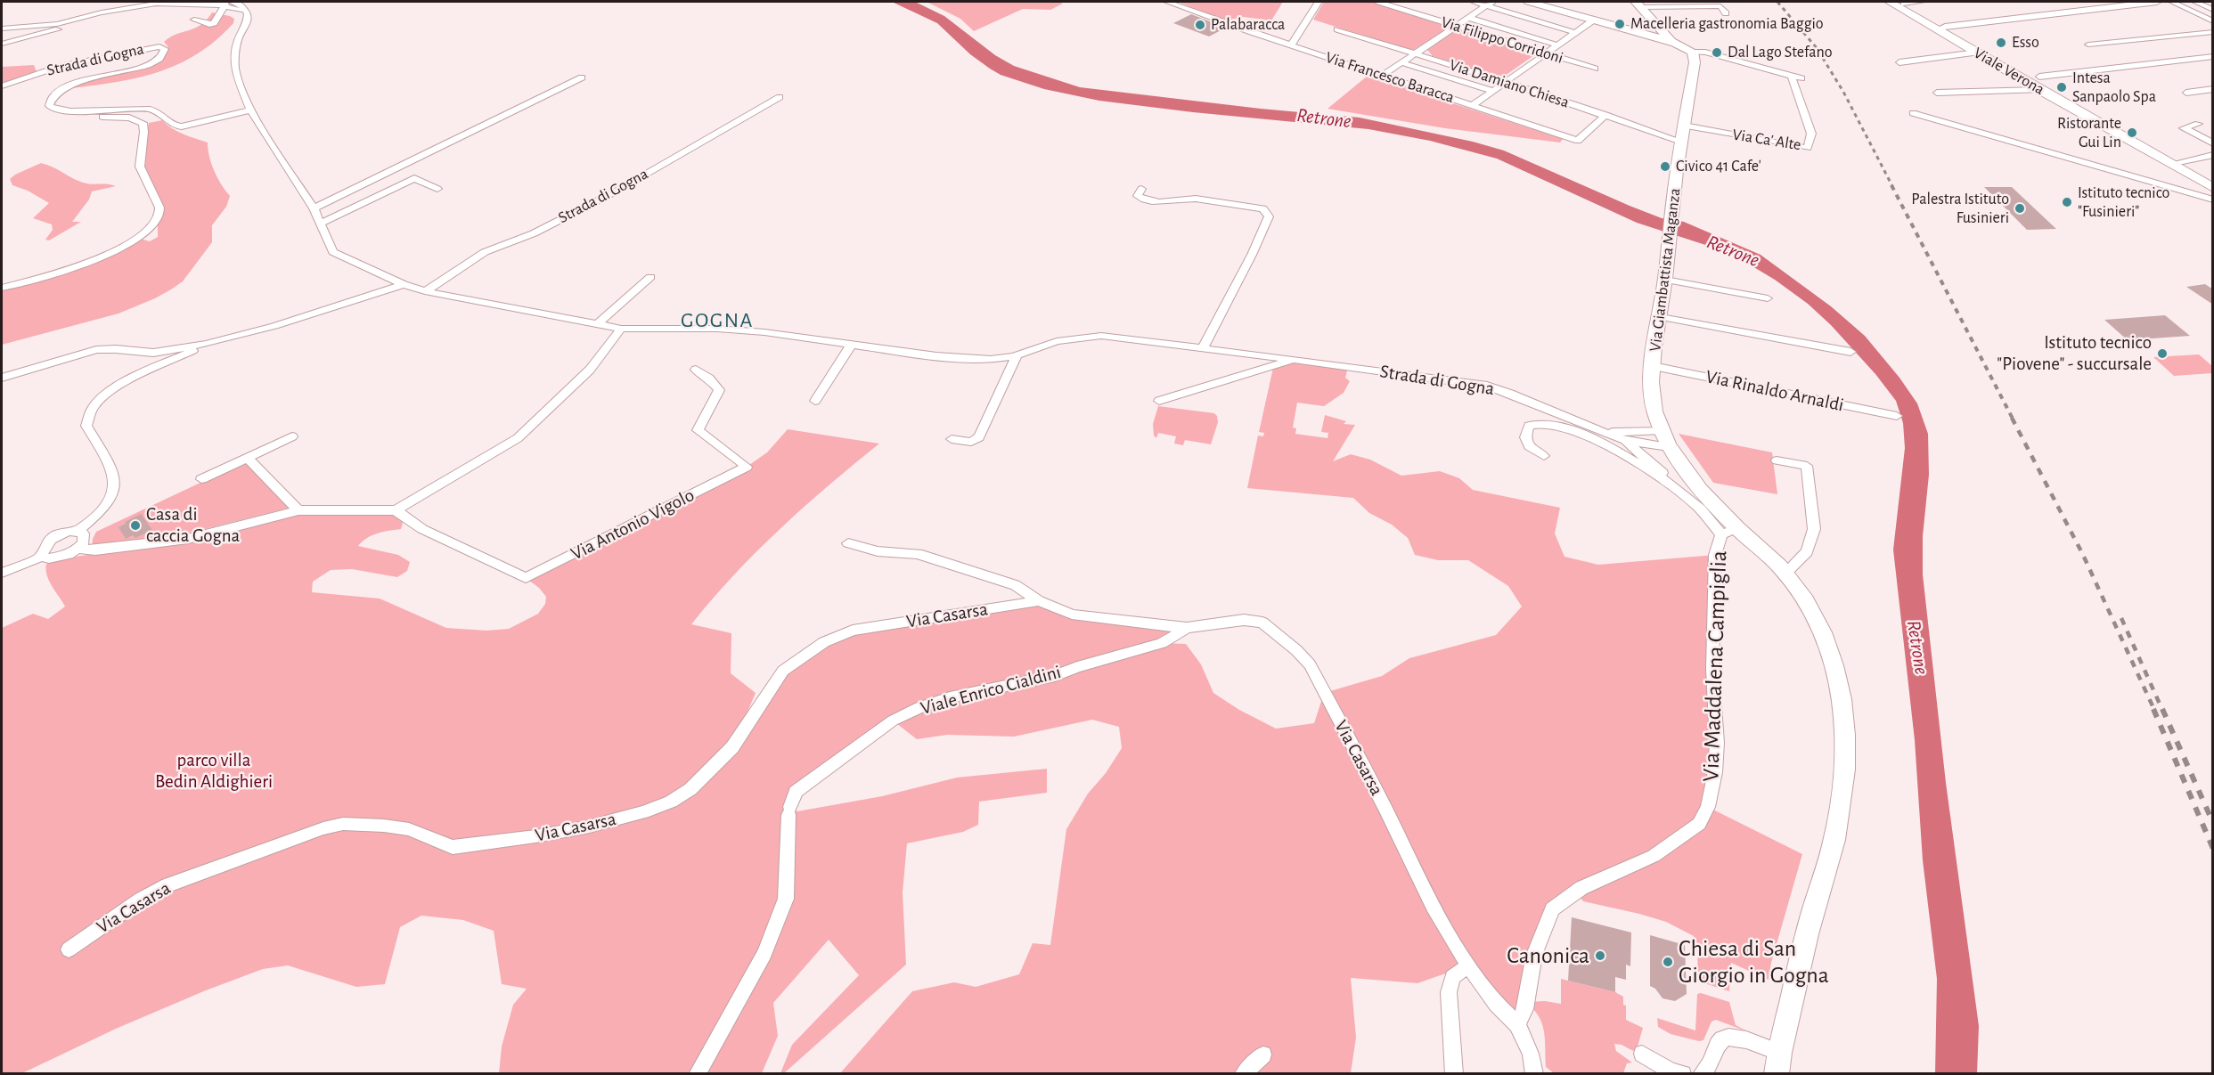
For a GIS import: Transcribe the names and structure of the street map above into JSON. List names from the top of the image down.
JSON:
{
  "streets": {
    "street": [
      "Via Filippo Corridoni",
      "Strada di Gogna",
      "Viale Verona",
      "Via Francesco Baracca",
      "Via Damiano Chiesa",
      "Via Ca' Alte",
      "Via Giambattista Maganza",
      "Via Rinaldo Arnaldi",
      "Via Antonio Vigolo",
      "Via Casarsa",
      "Via Maddalena Campiglia",
      "Viale Enrico Cialdini"
    ]
  },
  "crossings": [
    ["Strada di Gogna", "Via Giambattista Maganza"],
    ["Strada di Gogna", "Via Maddalena Campiglia"],
    ["Via Francesco Baracca", "Via Damiano Chiesa"],
    ["Via Damiano Chiesa", "Via Giambattista Maganza"],
    ["Via Ca' Alte", "Via Giambattista Maganza"],
    ["Via Giambattista Maganza", "Via Rinaldo Arnaldi"],
    ["Via Giambattista Maganza", "Via Maddalena Campiglia"],
    ["Via Casarsa", "Via Maddalena Campiglia"],
    ["Via Casarsa", "Viale Enrico Cialdini"]
  ],
  "districts": ["GOGNA"],
  "water": ["Retrone"],
  "parks": ["parco villa Bedin Aldighieri"],
  "places": [
    "Macelleria gastronomia Baggio",
    "Palabaracca",
    "Esso",
    "Dal Lago Stefano",
    "Intesa Sanpaolo Spa",
    "Ristorante Gui Lin",
    "Civico 41 Cafe'",
    "Istituto tecnico \"Fusinieri\"",
    "Palestra Istituto Fusinieri",
    "Istituto tecnico \"Piovene\" - succursale",
    "Casa di caccia Gogna",
    "Canonica",
    "Chiesa di San Giorgio in Gogna"
  ]
}
